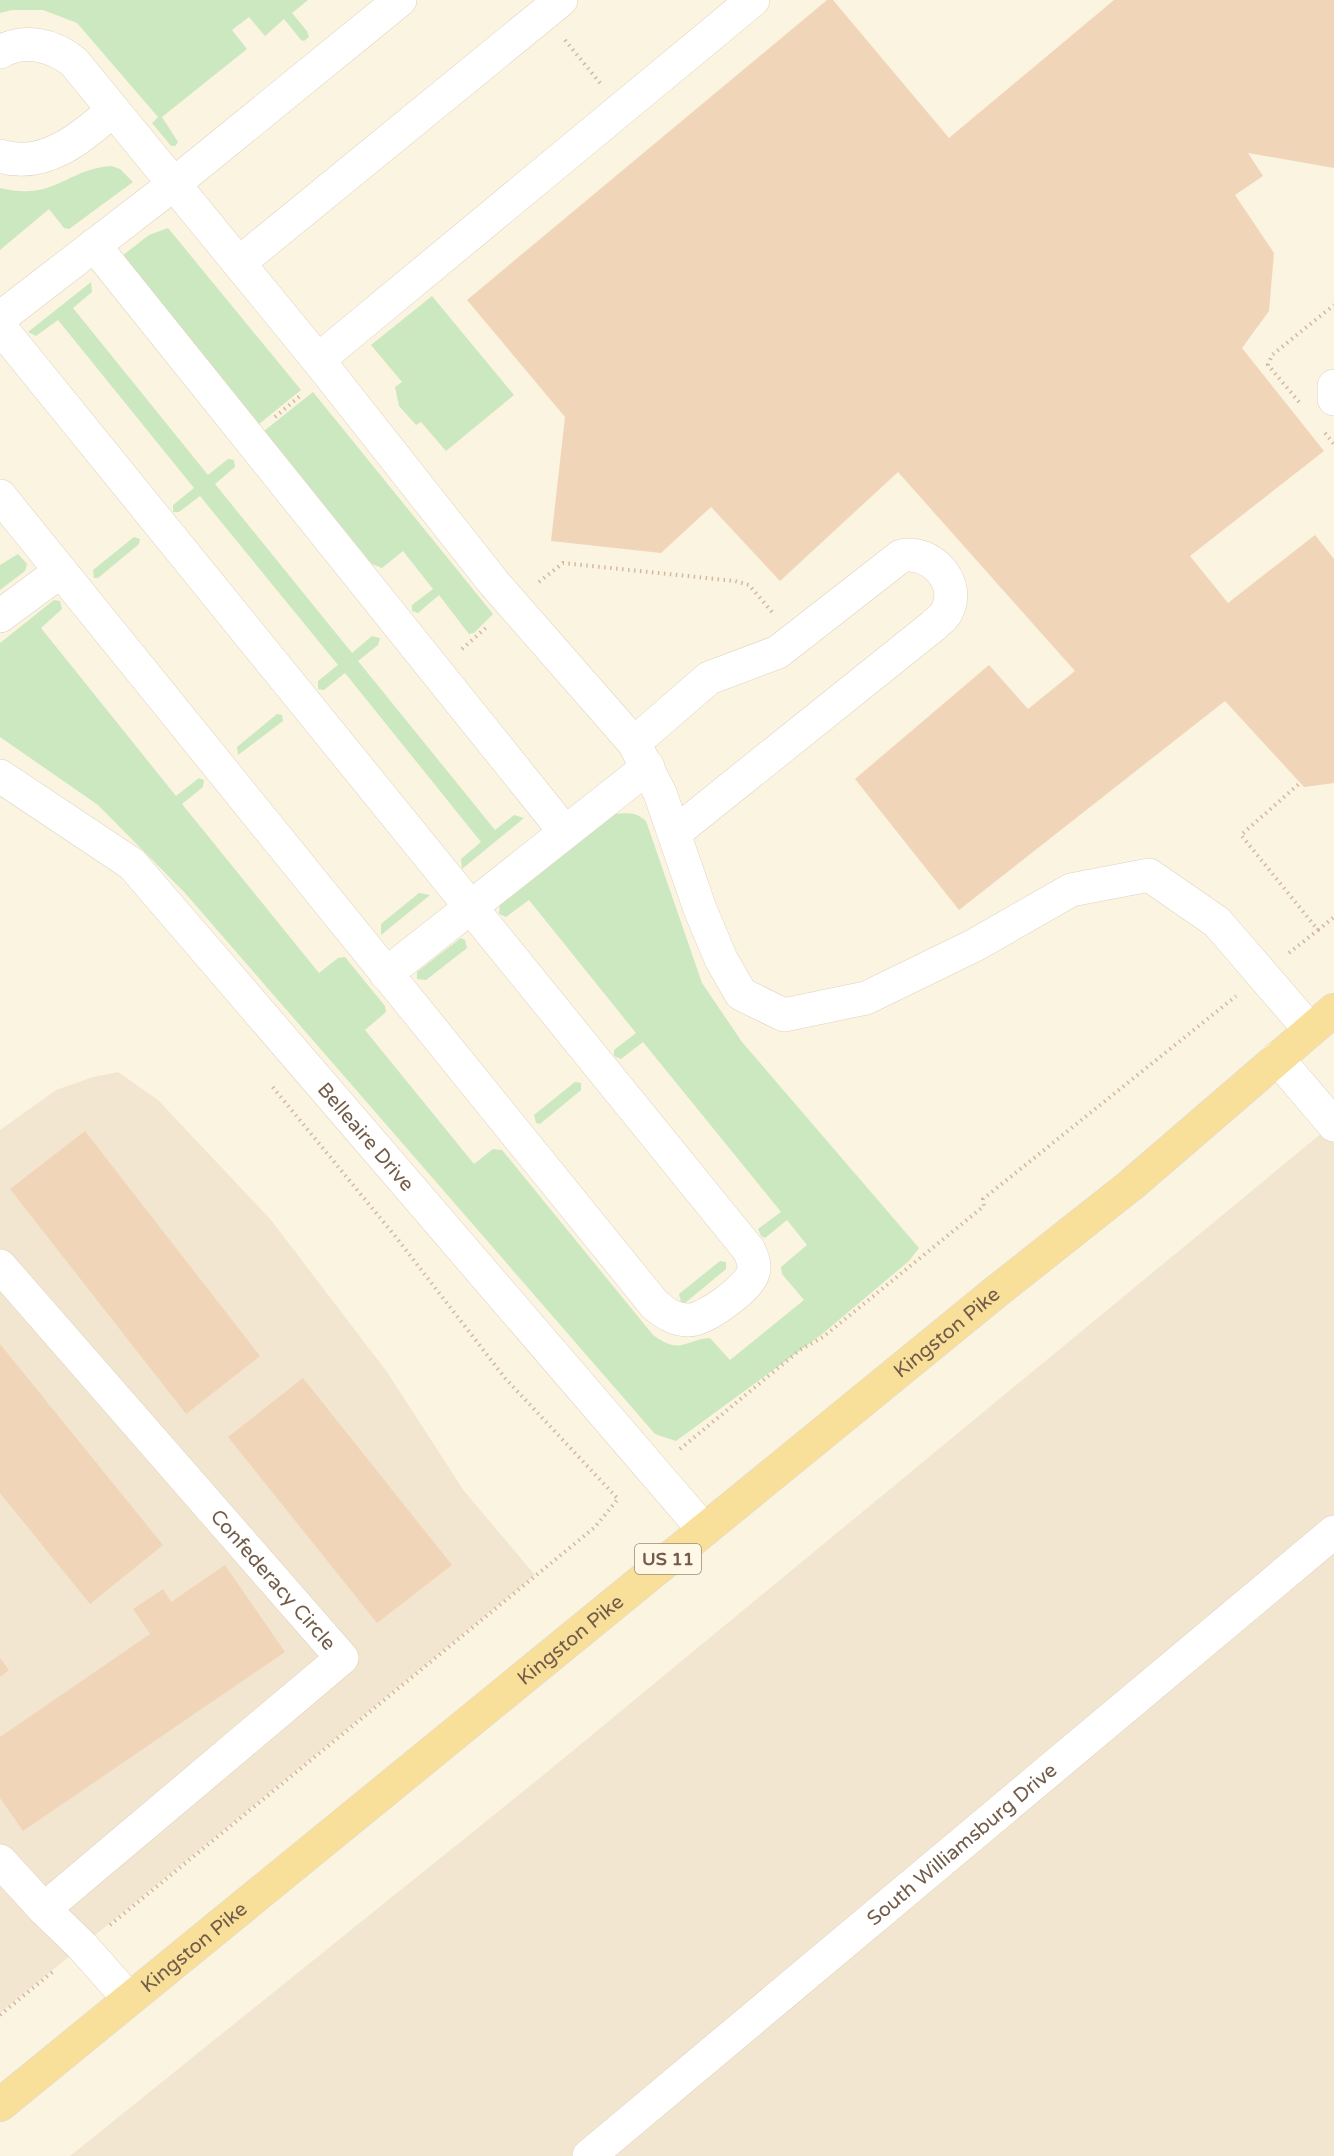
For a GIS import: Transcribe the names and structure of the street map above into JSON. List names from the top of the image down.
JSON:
{
  "streets": {
    "main road": ["Kingston Pike", "US 11"],
    "street": ["Belleaire Drive", "Confederacy Circle", "South Williamsburg Drive"]
  },
  "crossings": [
    ["Belleaire Drive", "Kingston Pike"]
  ]
}
